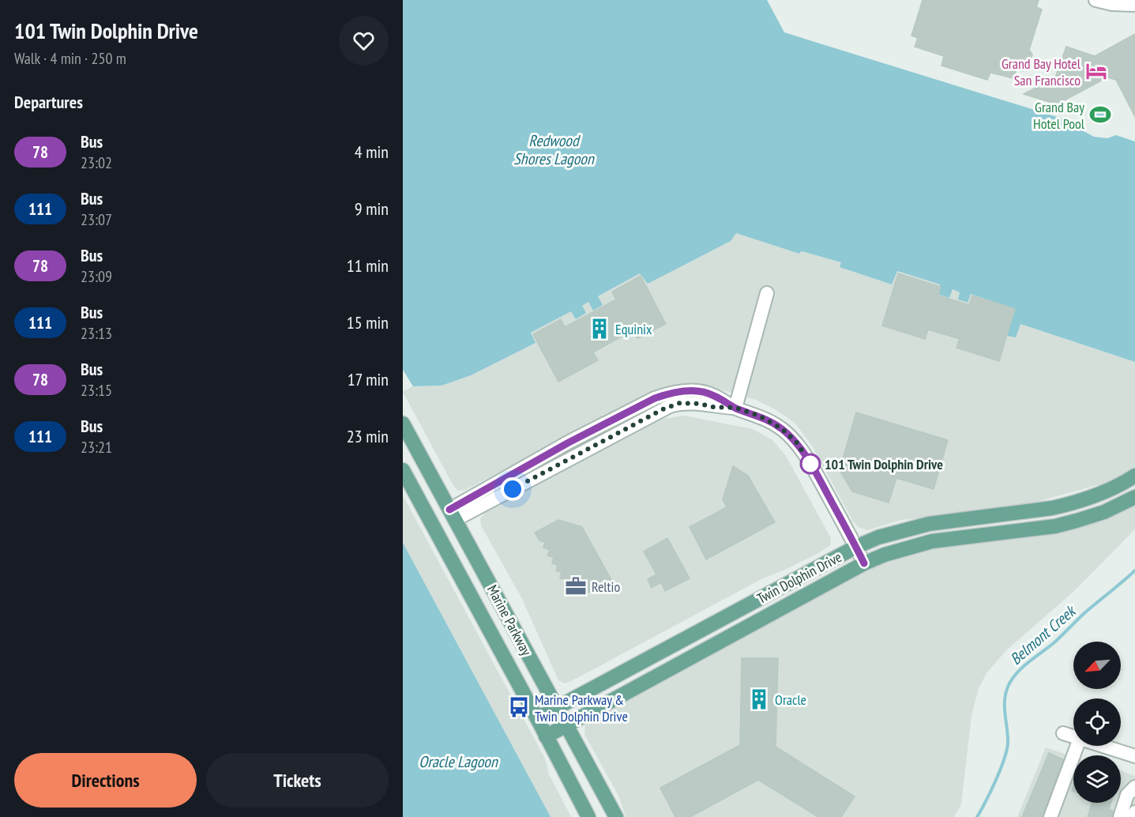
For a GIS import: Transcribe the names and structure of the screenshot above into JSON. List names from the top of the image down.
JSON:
{
  "streets": {
    "main road": ["Twin Dolphin Drive", "Marine Parkway"]
  },
  "crossings": [
    ["Twin Dolphin Drive", "Marine Parkway"]
  ],
  "water": ["Redwood Shores Lagoon", "Belmont Creek", "Oracle Lagoon"],
  "places": {
    "hotel": ["Grand Bay Hotel San Francisco"],
    "sports": ["Grand Bay Hotel Pool"],
    "building": ["Equinix", "Oracle"],
    "other": ["101 Twin Dolphin Drive"],
    "office": ["Reltio"],
    "bus stop": ["Marine Parkway & Twin Dolphin Drive"]
  },
  "lines": ["bus line 78"],
  "north": "bottom left",
  "page": {
    "heading": [
      ["101 Twin Dolphin Drive", "Walk · 4 min · 250 m"],
      "Departures"
    ],
    "list": [
      {
        "mark": "78",
        "name": "Bus",
        "note": "23:02",
        "value": "4 min"
      },
      {
        "mark": "111",
        "name": "Bus",
        "note": "23:07",
        "value": "9 min"
      },
      {
        "mark": "78",
        "name": "Bus",
        "note": "23:09",
        "value": "11 min"
      },
      {
        "mark": "111",
        "name": "Bus",
        "note": "23:13",
        "value": "15 min"
      },
      {
        "mark": "78",
        "name": "Bus",
        "note": "23:15",
        "value": "17 min"
      },
      {
        "mark": "111",
        "name": "Bus",
        "note": "23:21",
        "value": "23 min"
      }
    ],
    "buttons": ["Directions", "Tickets"]
  }
}
